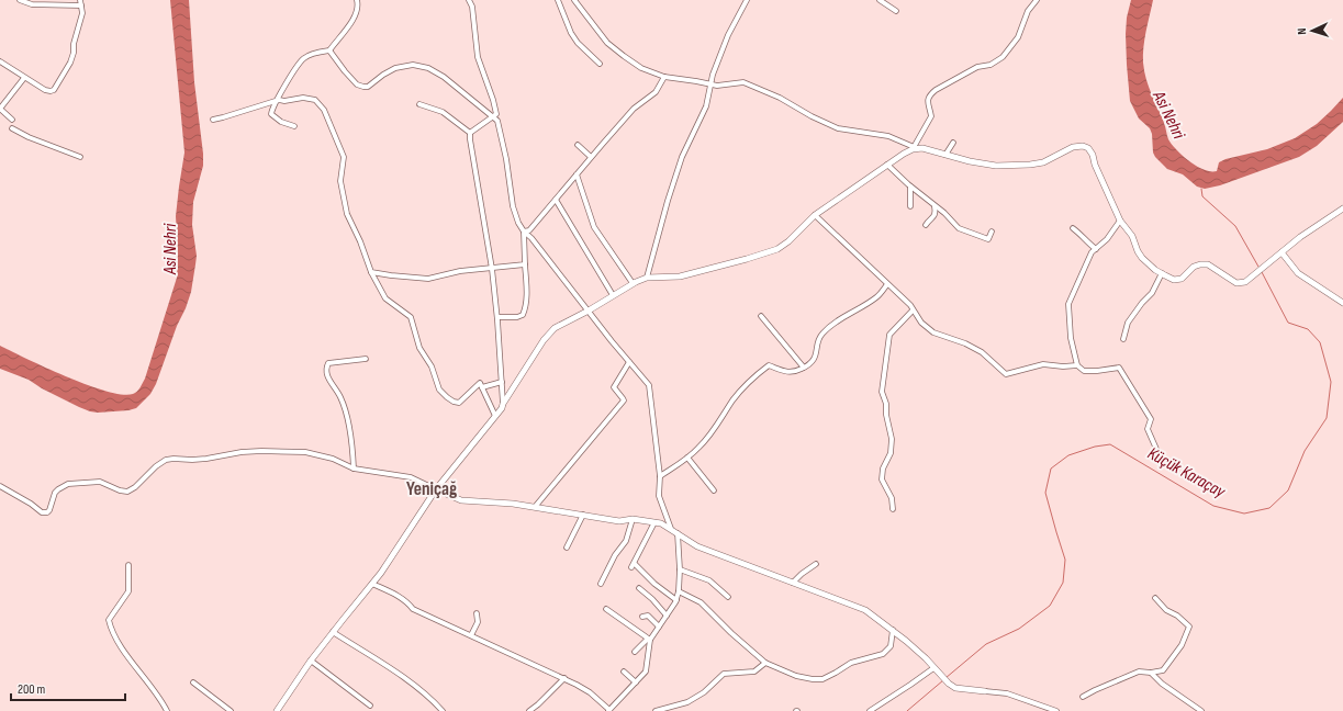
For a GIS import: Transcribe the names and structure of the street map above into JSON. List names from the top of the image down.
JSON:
{
  "districts": ["Yeniçağ"],
  "water": ["Asi Nehri", "Küçük Karaçay"],
  "scale_bar": "200 m",
  "north": "left"
}
